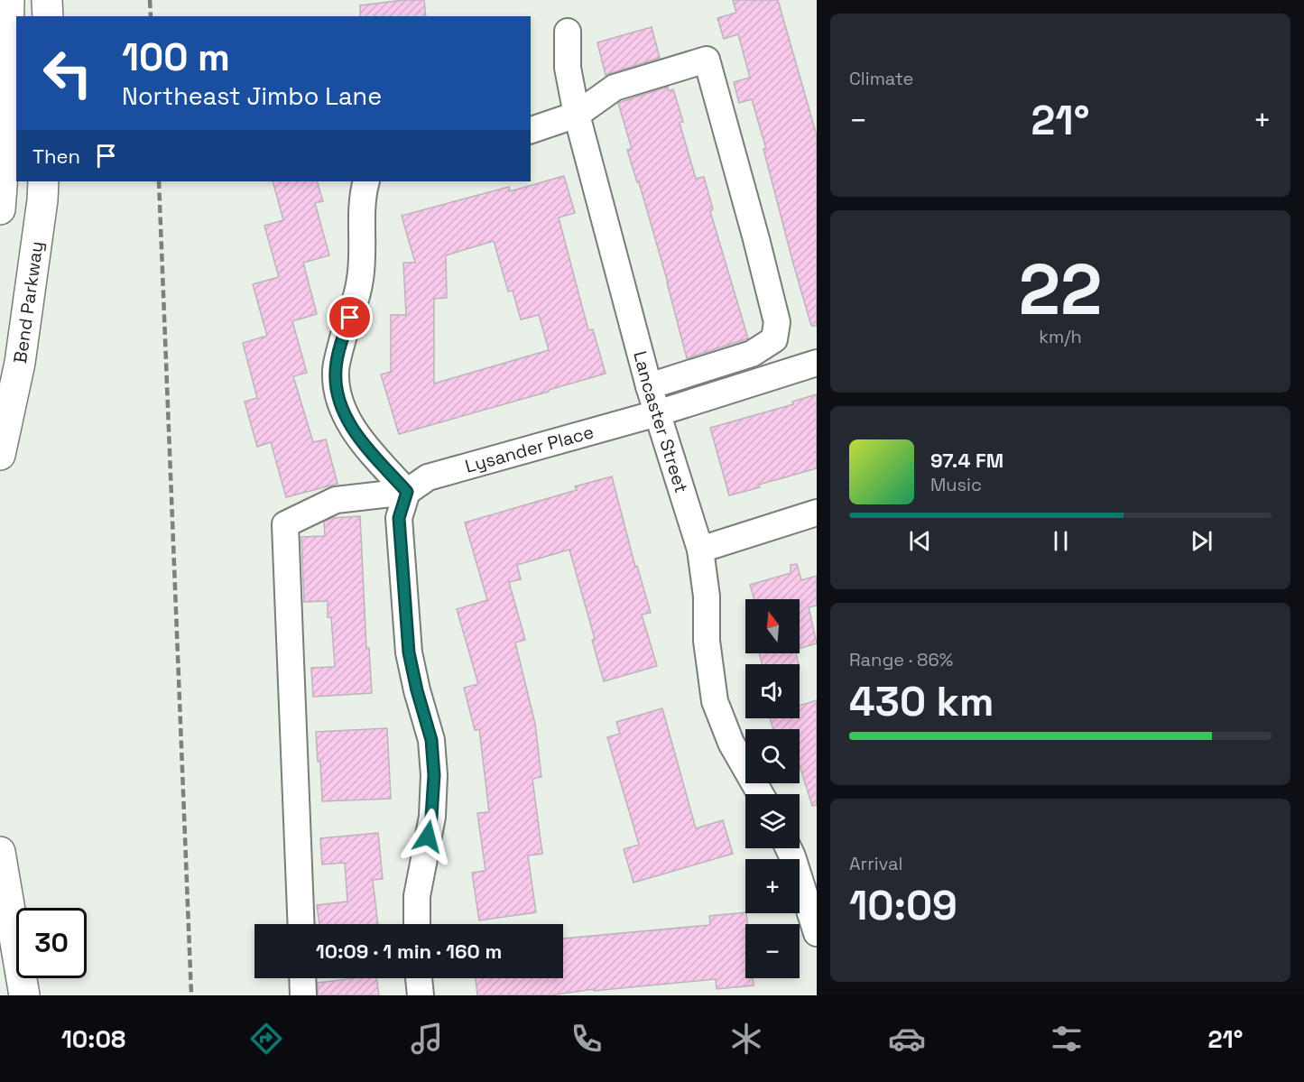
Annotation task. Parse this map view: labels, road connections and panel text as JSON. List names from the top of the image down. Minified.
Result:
{"streets":{"highway":["Bend Parkway"],"street":["Lancaster Street","Lysander Place"]},"crossings":[["Lancaster Street","Lysander Place"]],"north":"top","page":{"tile":["Climate",["22","km/h"],["Range · 86%","430 km"],["Arrival","10:09"]],"turn":["100 m","Northeast Jimbo Lane"],"heat":["−","21°","+"],"then":"Then","song":["97.4 FM","Music"],"map_buttons":["+","−"],"limit":"30","trip":"10:09 · 1 min · 160 m","tabs":["10:08","21°"]}}
